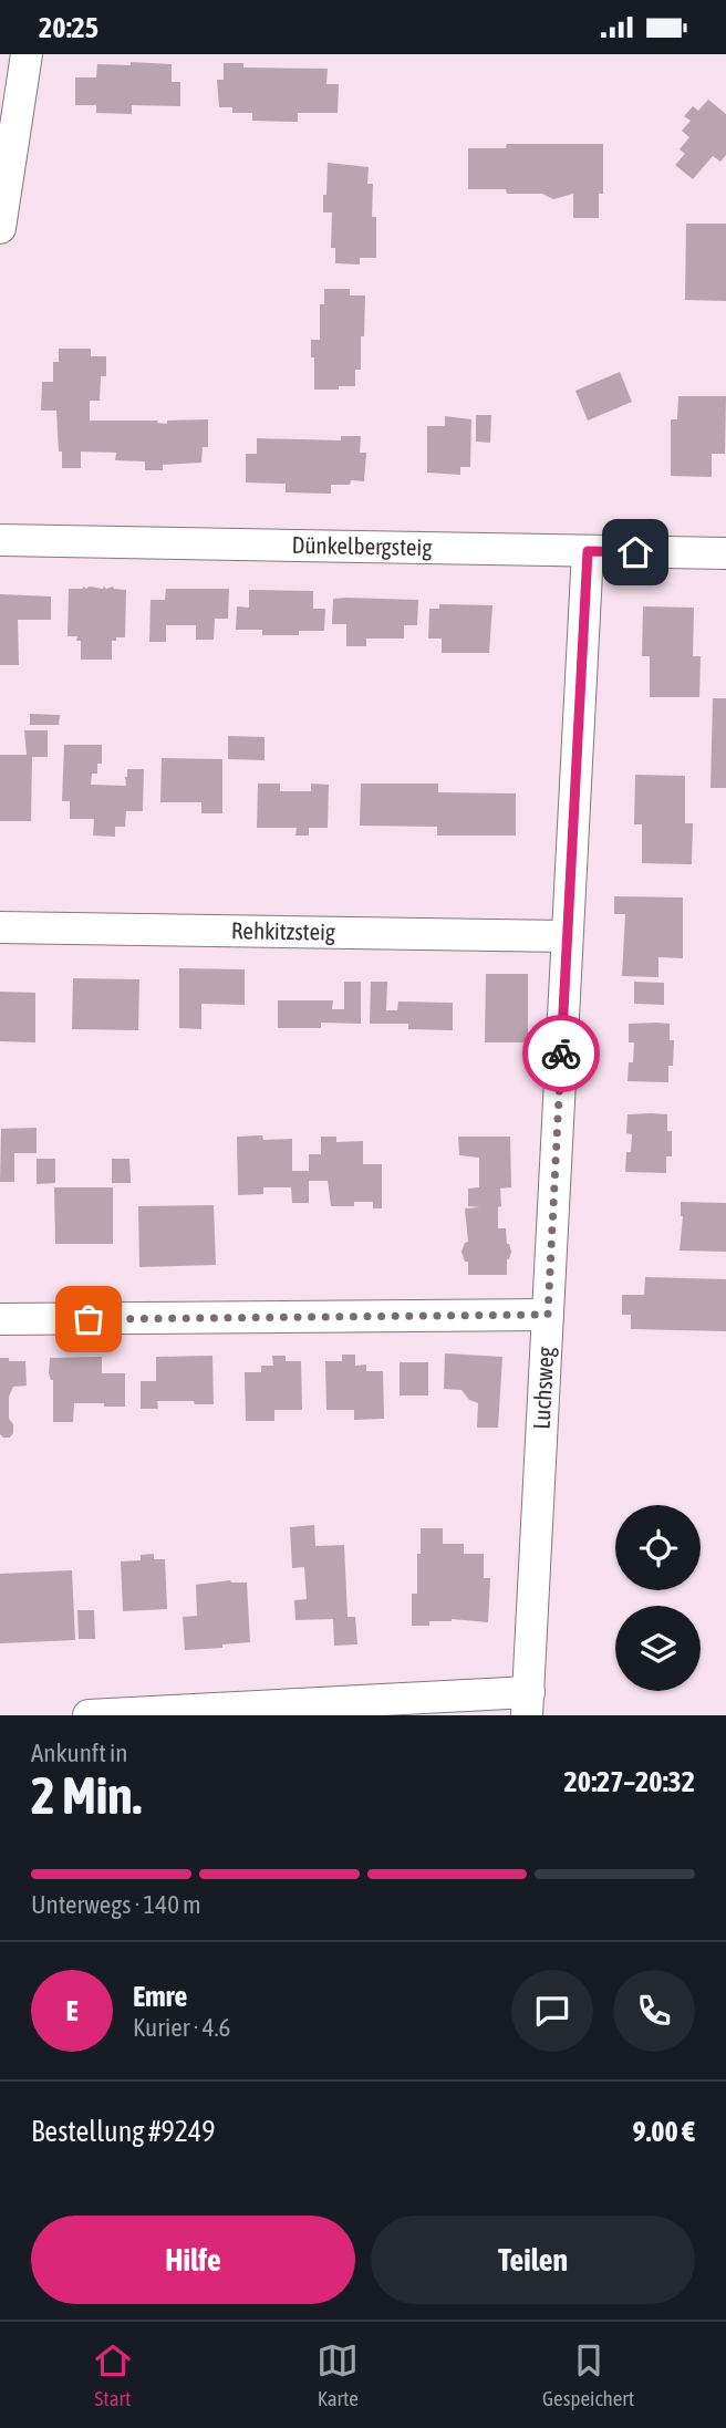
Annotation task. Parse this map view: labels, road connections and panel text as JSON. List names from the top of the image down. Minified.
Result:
{"streets":{"street":["Dünkelbergsteig","Rehkitzsteig","Luchsweg"]},"crossings":[["Dünkelbergsteig","Luchsweg"],["Rehkitzsteig","Luchsweg"]],"page":{"status":"20:25","heading":["2 Min.","Ankunft in","20:27–20:32"],"panel":["Emre","Kurier · 4.6","Bestellung #9249","9.00 €"],"bar":"Unterwegs · 140 m","round":"E","buttons":["Hilfe","Teilen"],"tabs":["Start","Karte","Gespeichert"]}}
